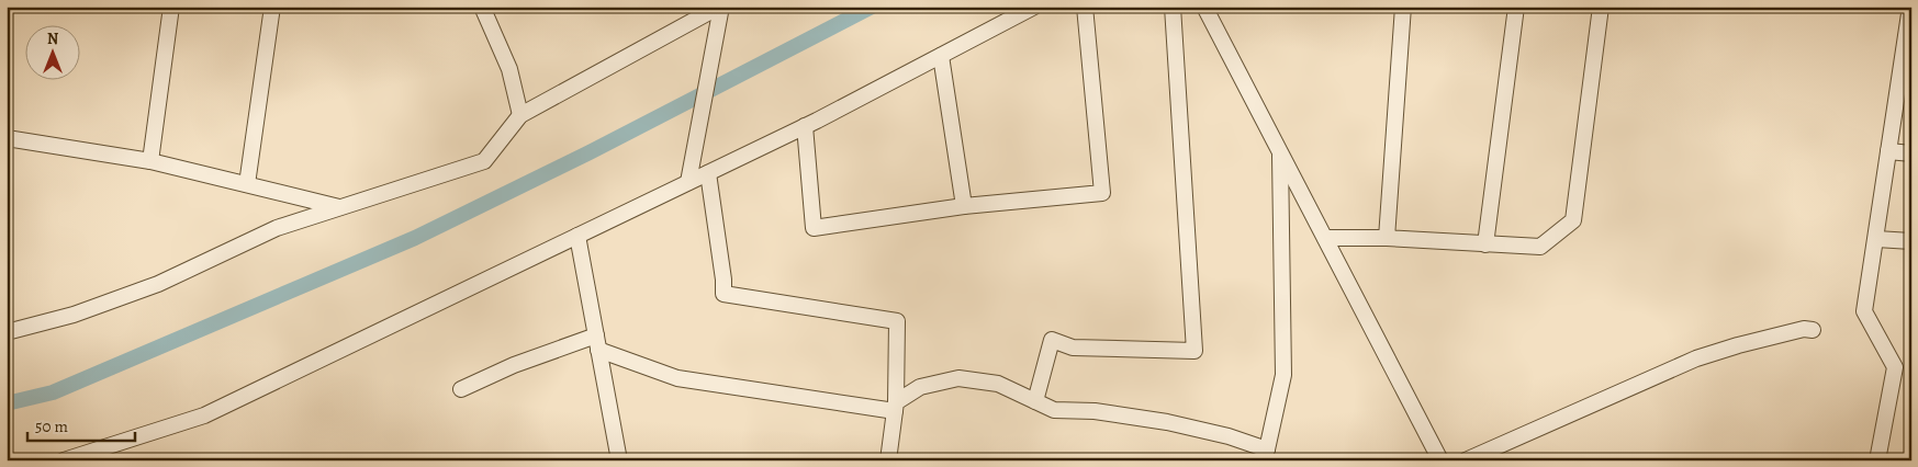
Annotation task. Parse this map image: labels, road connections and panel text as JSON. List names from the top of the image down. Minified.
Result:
{"scale_bar":"50 m","north":"top"}
